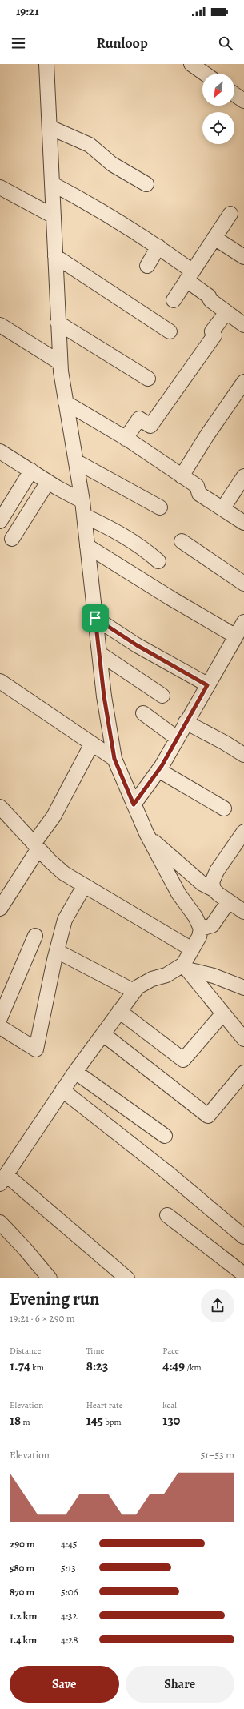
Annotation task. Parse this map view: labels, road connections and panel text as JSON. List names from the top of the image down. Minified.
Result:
{"north":"bottom left","page":{"status":"19:21","header":"Runloop","heading":["Evening run","19:21 · 6 × 290 m"],"stats":[["Distance","1.74 km"],["Time","8:23"],["Pace","4:49 /km"],["Elevation","18 m"],["Heart rate","145 bpm"],["kcal","130"]],"chart":["Elevation","51–53 m"],"list":[{"name":"290 m","note":"4:45"},{"name":"580 m","note":"5:13"},{"name":"870 m","note":"5:06"},{"name":"1.2 km","note":"4:32"},{"name":"1.4 km","note":"4:28"}],"buttons":["Save","Share"]}}
